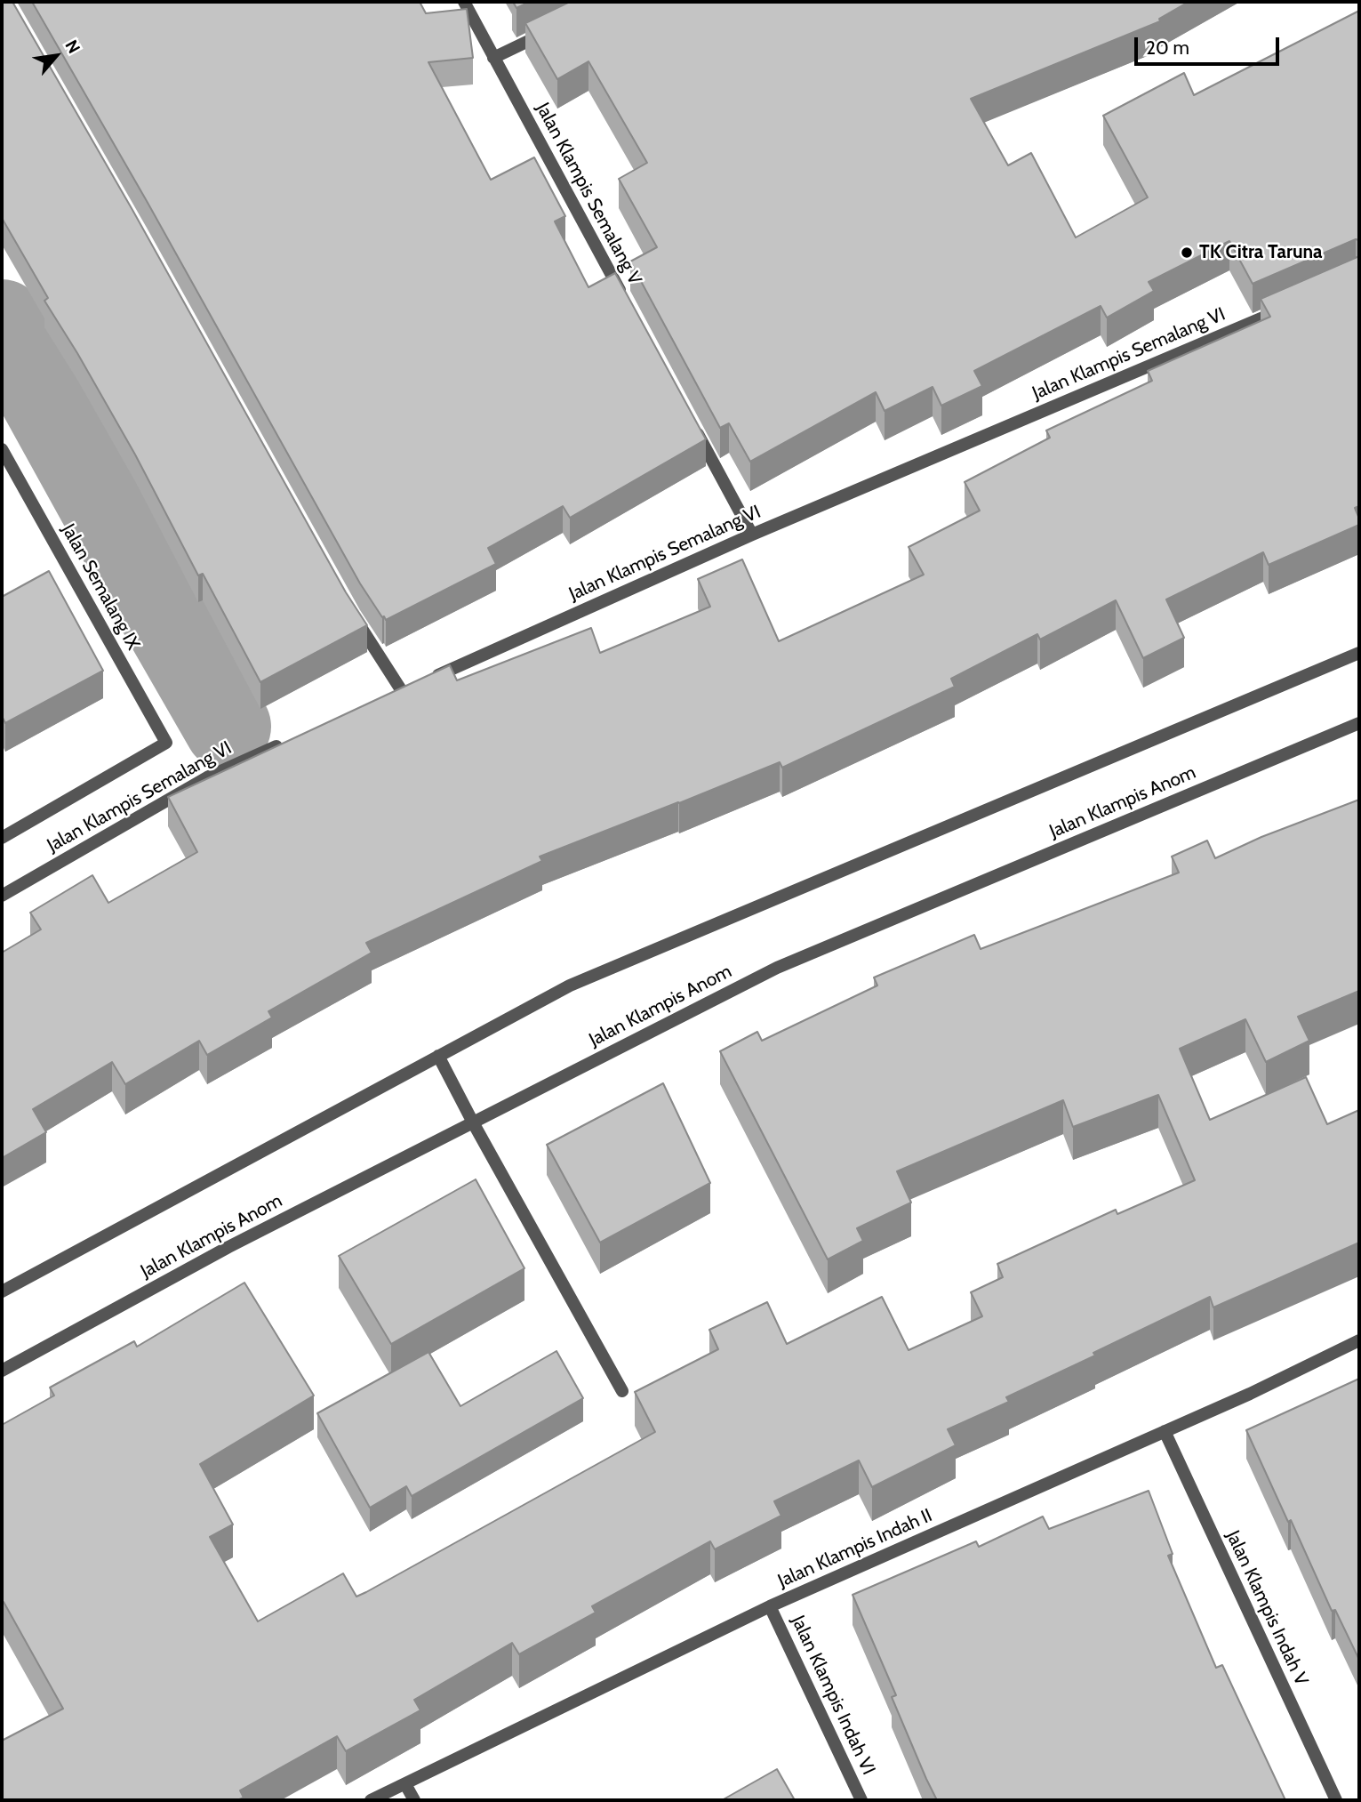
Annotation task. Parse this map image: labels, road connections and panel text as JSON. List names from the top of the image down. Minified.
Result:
{"streets":{"street":["Jalan Klampis Semalang V","Jalan Klampis Semalang VI","Jalan Semalang IX","Jalan Klampis Anom","Jalan Klampis Indah II","Jalan Klampis Indah V","Jalan Klampis Indah VI"]},"crossings":[["Jalan Klampis Indah II","Jalan Klampis Indah V"],["Jalan Klampis Indah II","Jalan Klampis Indah VI"]],"places":["TK Citra Taruna"],"scale_bar":"20 m","north":"top right"}
